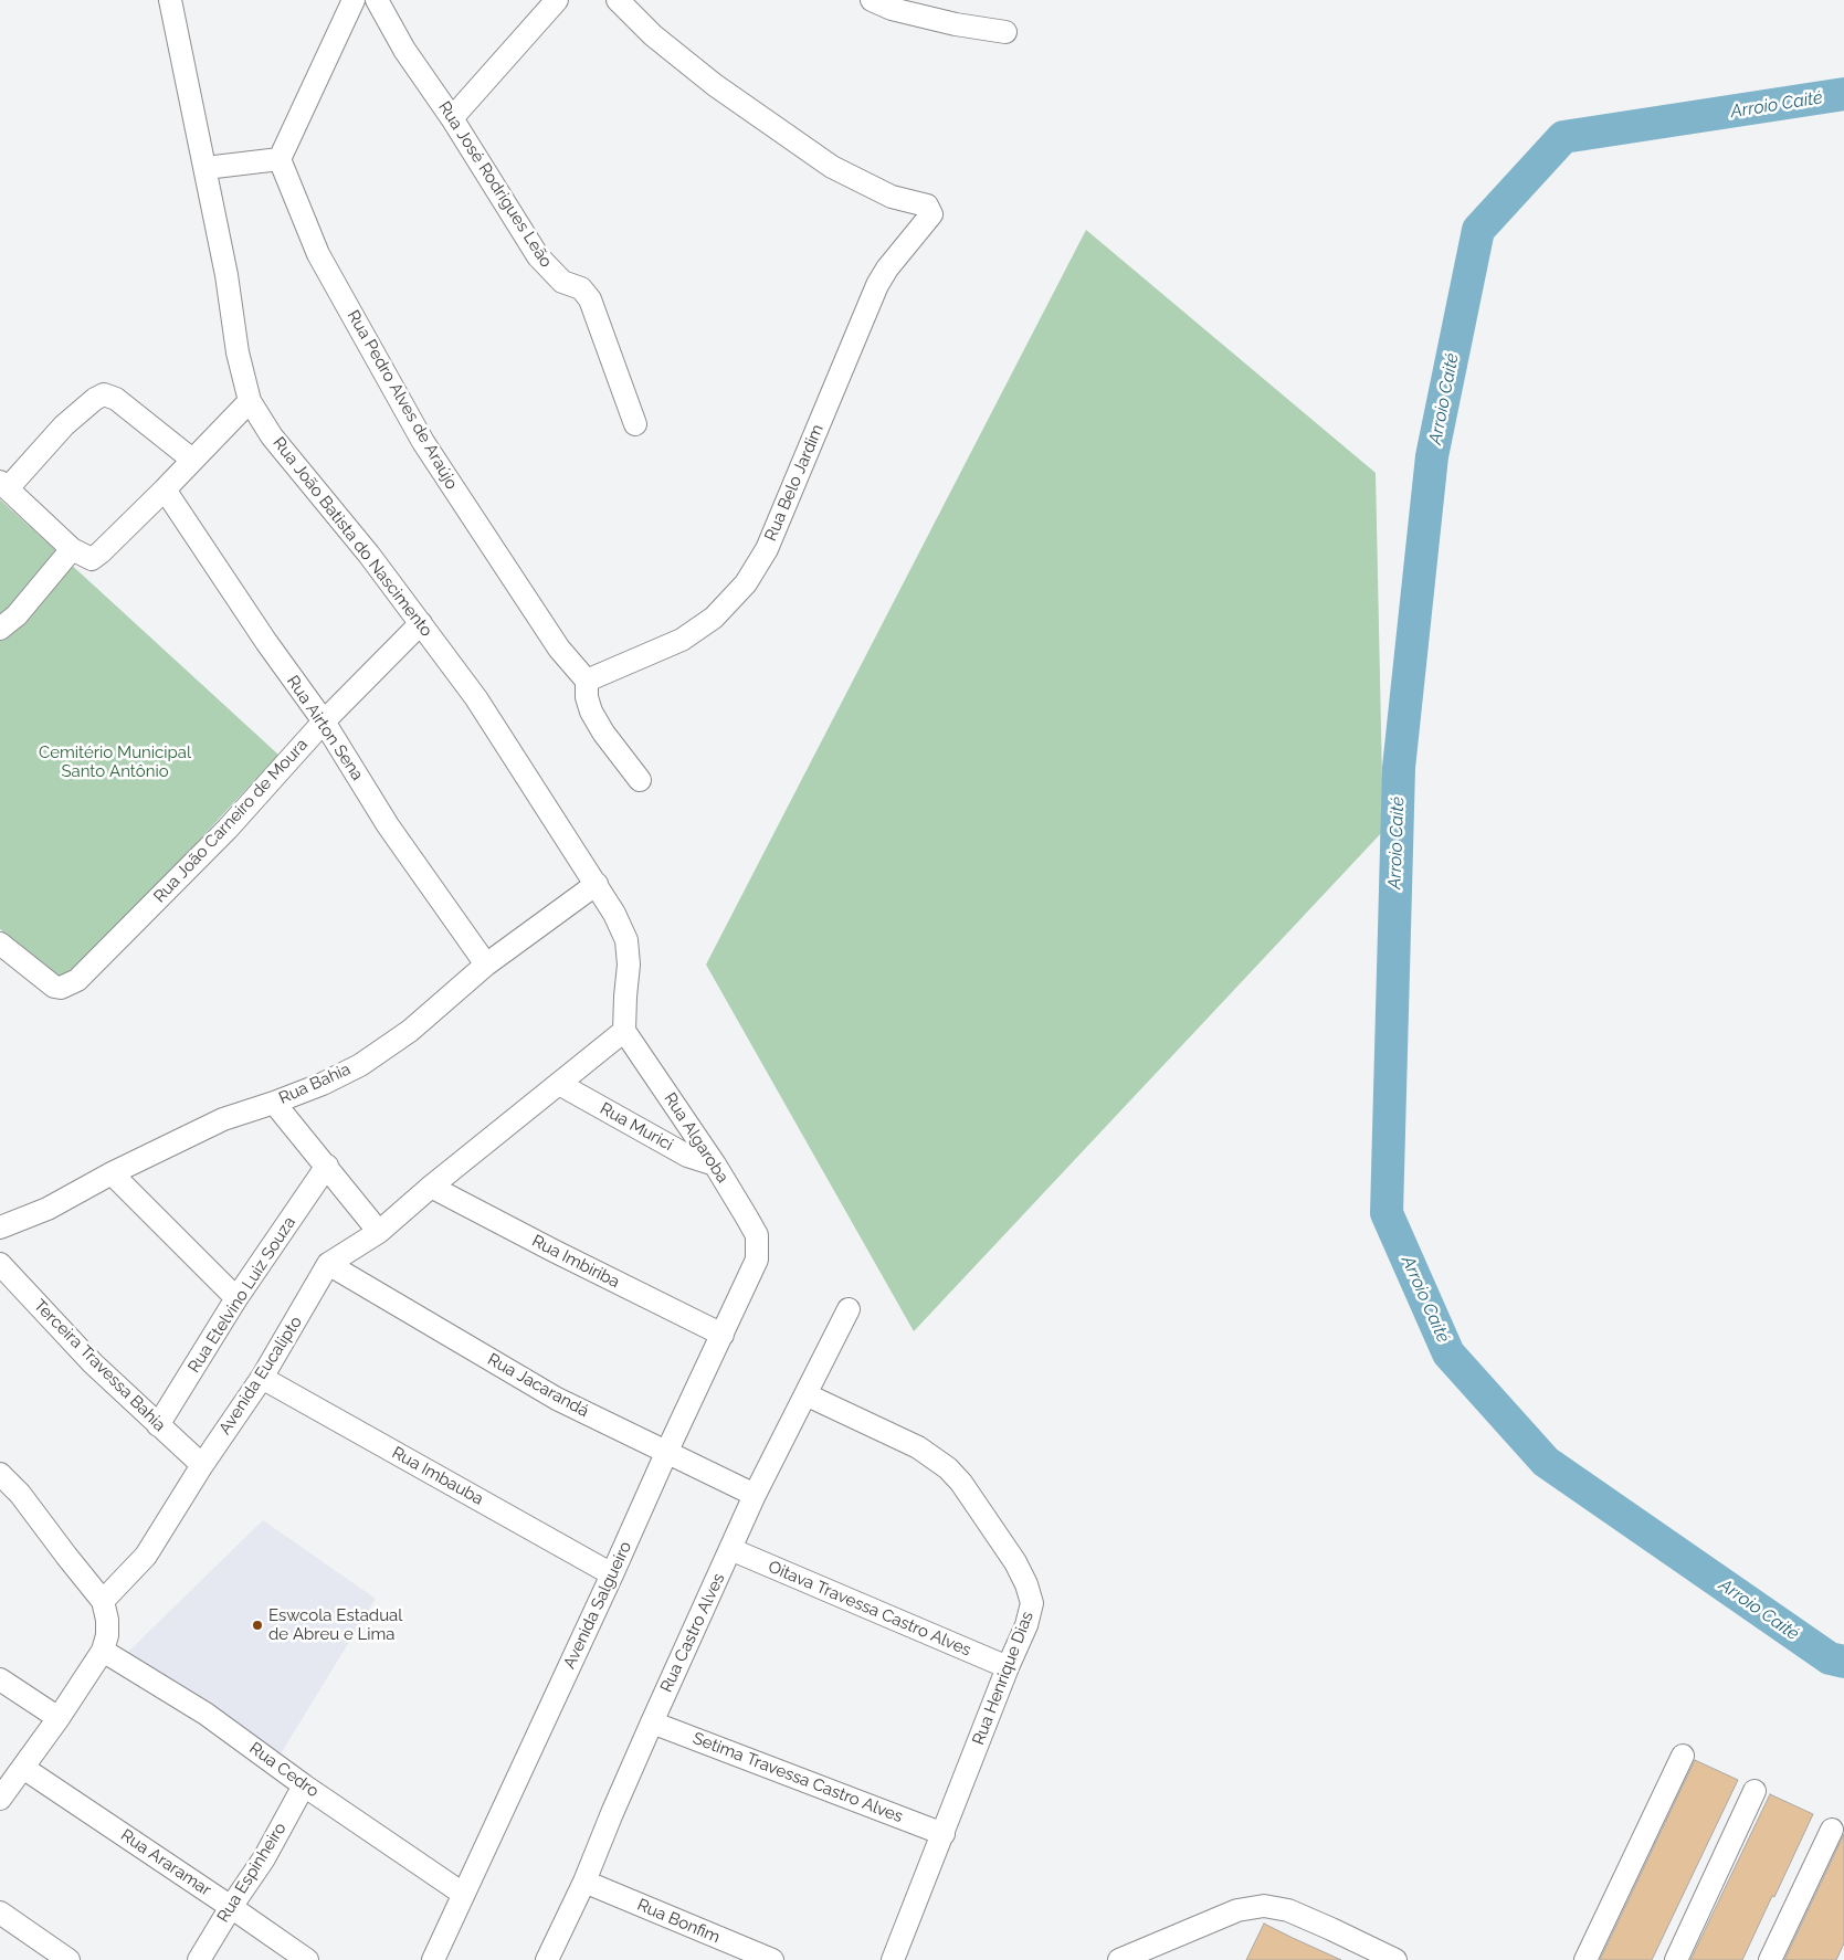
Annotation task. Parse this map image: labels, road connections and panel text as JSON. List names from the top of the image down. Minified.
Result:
{"streets":{"street":["Rua José Rodrigues Leão","Rua Pedro Alves de Araújo","Rua Belo Jardim","Rua João Batista do Nascimento","Rua Airton Sena","Rua João Carneiro de Moura","Rua Bahia","Rua Murici","Rua Algaroba","Rua Imbiriba","Rua Etelvino Luiz Souza","Terceira Travessa Bahia","Avenida Eucalipto","Rua Jacarandá","Rua Imbauba","Avenida Salgueiro","Oitava Travessa Castro Alves","Rua Castro Alves","Rua Henrique Dias","Rua Cedro","Setima Travessa Castro Alves","Rua Araramar","Rua Espinheiro","Rua Bonfim"]},"crossings":[["Rua Pedro Alves de Araújo","Rua Belo Jardim"],["Rua João Batista do Nascimento","Rua João Carneiro de Moura"],["Rua João Batista do Nascimento","Rua Bahia"],["Rua João Batista do Nascimento","Rua Algaroba"],["Rua João Batista do Nascimento","Avenida Eucalipto"],["Rua Airton Sena","Rua João Carneiro de Moura"],["Rua Airton Sena","Rua Bahia"],["Rua Murici","Rua Algaroba"],["Rua Murici","Avenida Eucalipto"],["Rua Algaroba","Avenida Eucalipto"],["Rua Algaroba","Avenida Salgueiro"],["Rua Imbiriba","Avenida Eucalipto"],["Rua Imbiriba","Avenida Salgueiro"],["Rua Etelvino Luiz Souza","Terceira Travessa Bahia"],["Terceira Travessa Bahia","Avenida Eucalipto"],["Avenida Eucalipto","Rua Jacarandá"],["Avenida Eucalipto","Rua Imbauba"],["Rua Jacarandá","Avenida Salgueiro"],["Rua Jacarandá","Rua Castro Alves"],["Rua Imbauba","Avenida Salgueiro"],["Avenida Salgueiro","Rua Cedro"],["Oitava Travessa Castro Alves","Rua Castro Alves"],["Oitava Travessa Castro Alves","Rua Henrique Dias"],["Rua Castro Alves","Rua Henrique Dias"],["Rua Castro Alves","Setima Travessa Castro Alves"],["Rua Castro Alves","Rua Bonfim"],["Rua Henrique Dias","Setima Travessa Castro Alves"],["Rua Cedro","Rua Espinheiro"],["Rua Araramar","Rua Espinheiro"]],"water":["Arroio Caité"],"parks":["Cemitério Municipal Santo Antônio"],"places":["Eswcola Estadual de Abreu e Lima"]}
